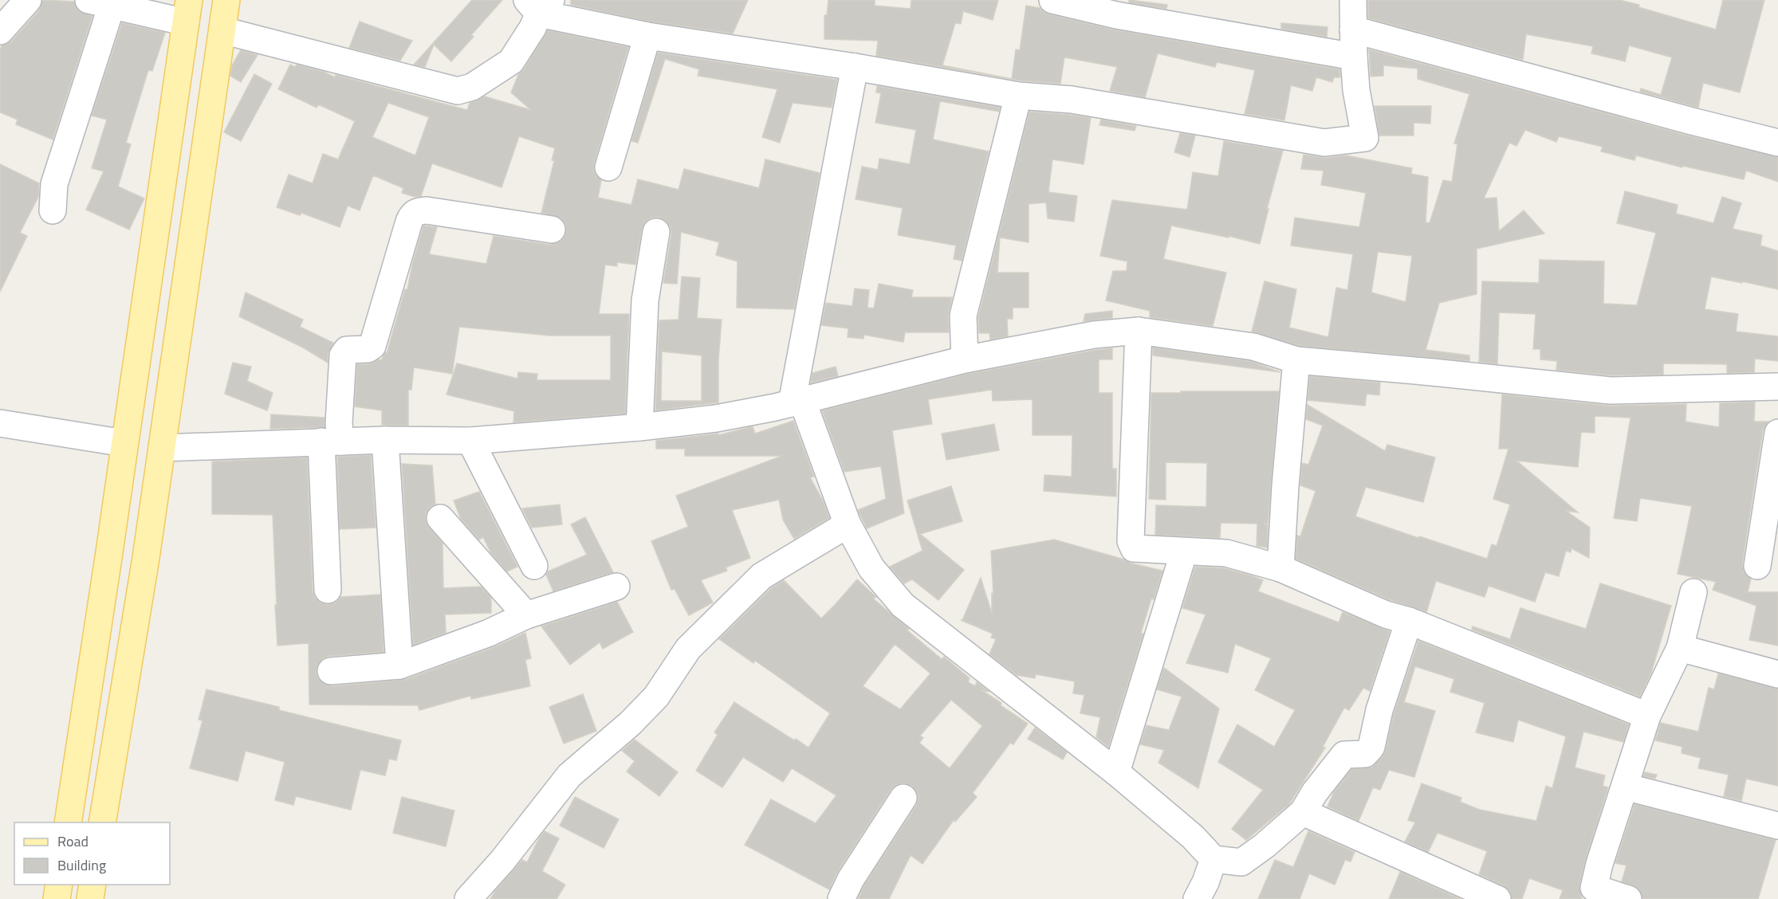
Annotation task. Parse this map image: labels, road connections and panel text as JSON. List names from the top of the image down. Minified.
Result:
{"legend":["Road","Building"]}
